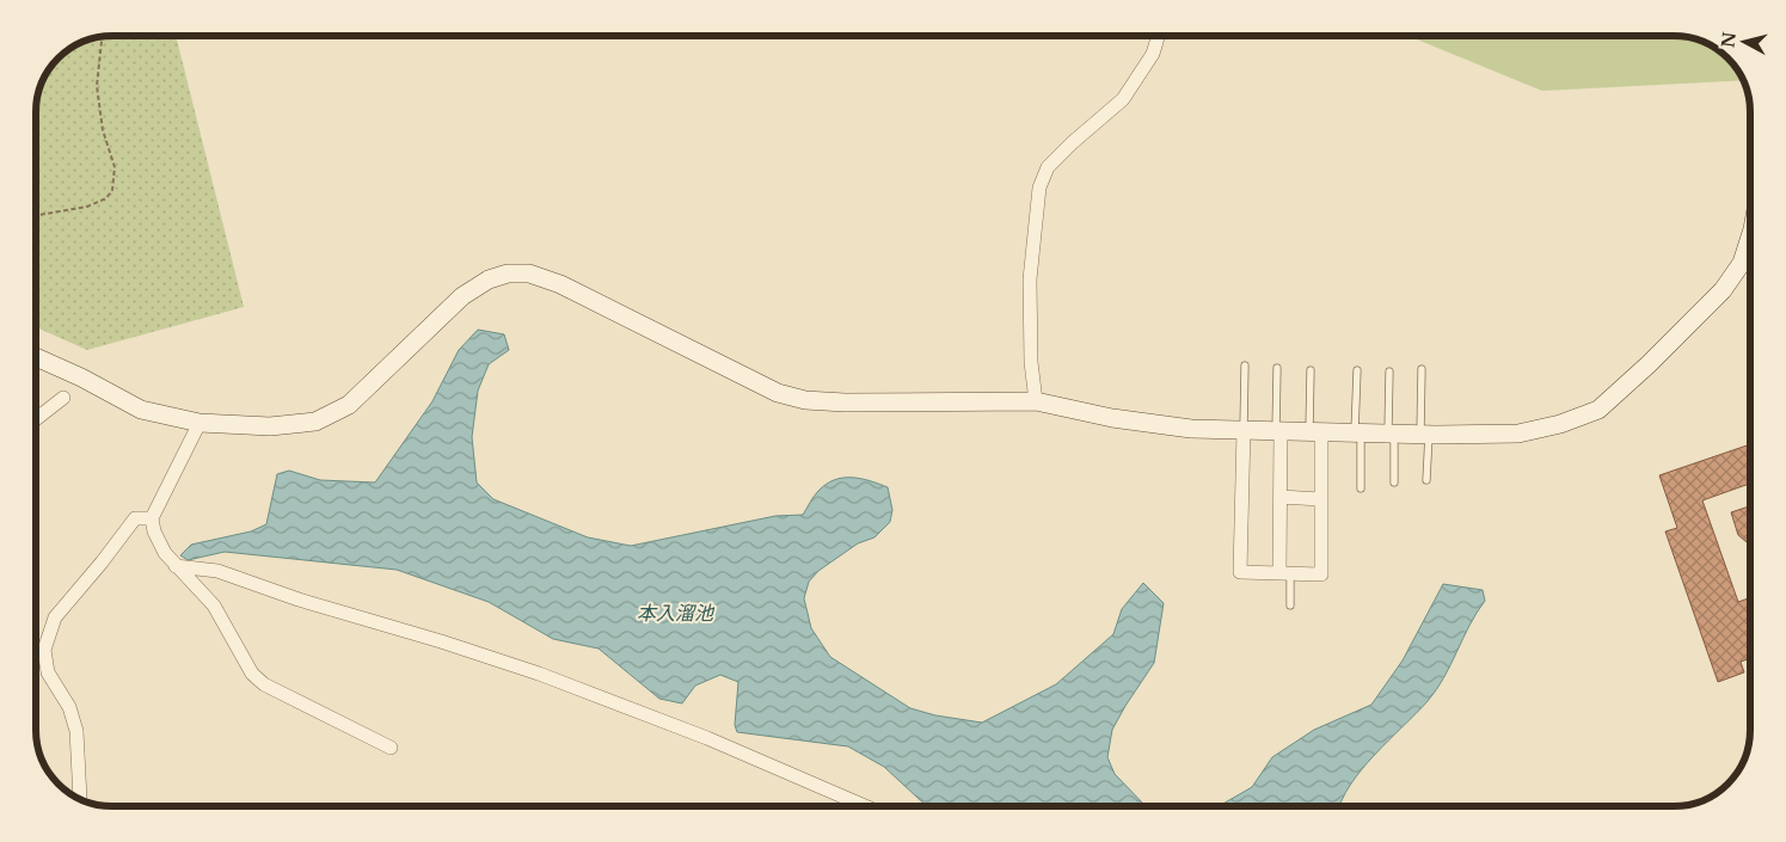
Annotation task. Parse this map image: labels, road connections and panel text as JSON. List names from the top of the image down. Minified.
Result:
{"water":["本入溜池"],"north":"left"}
